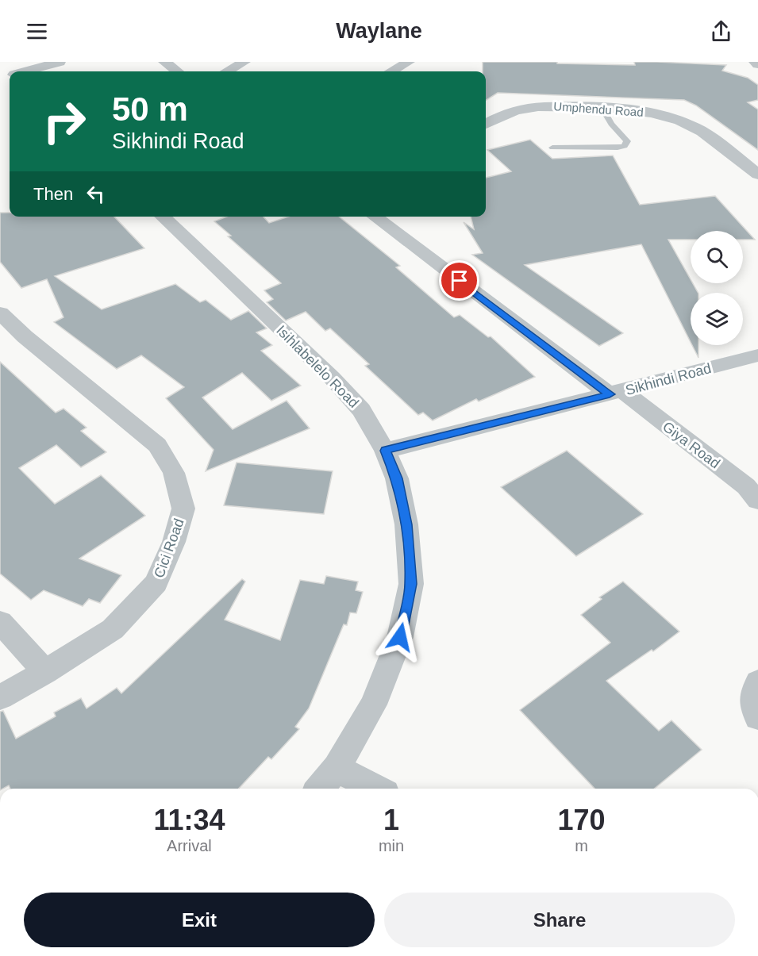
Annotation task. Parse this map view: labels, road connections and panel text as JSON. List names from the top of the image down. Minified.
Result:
{"streets":{"street":["Umphendu Road","Isihlabelelo Road","Sikhindi Road","Giya Road","Cici Road"]},"crossings":[["Isihlabelelo Road","Sikhindi Road"],["Sikhindi Road","Giya Road"]],"page":{"header":"Waylane","turn":["50 m","Sikhindi Road"],"then":"Then","eta":["11:34","Arrival","1","min","170","m"],"buttons":["Exit","Share"]}}
